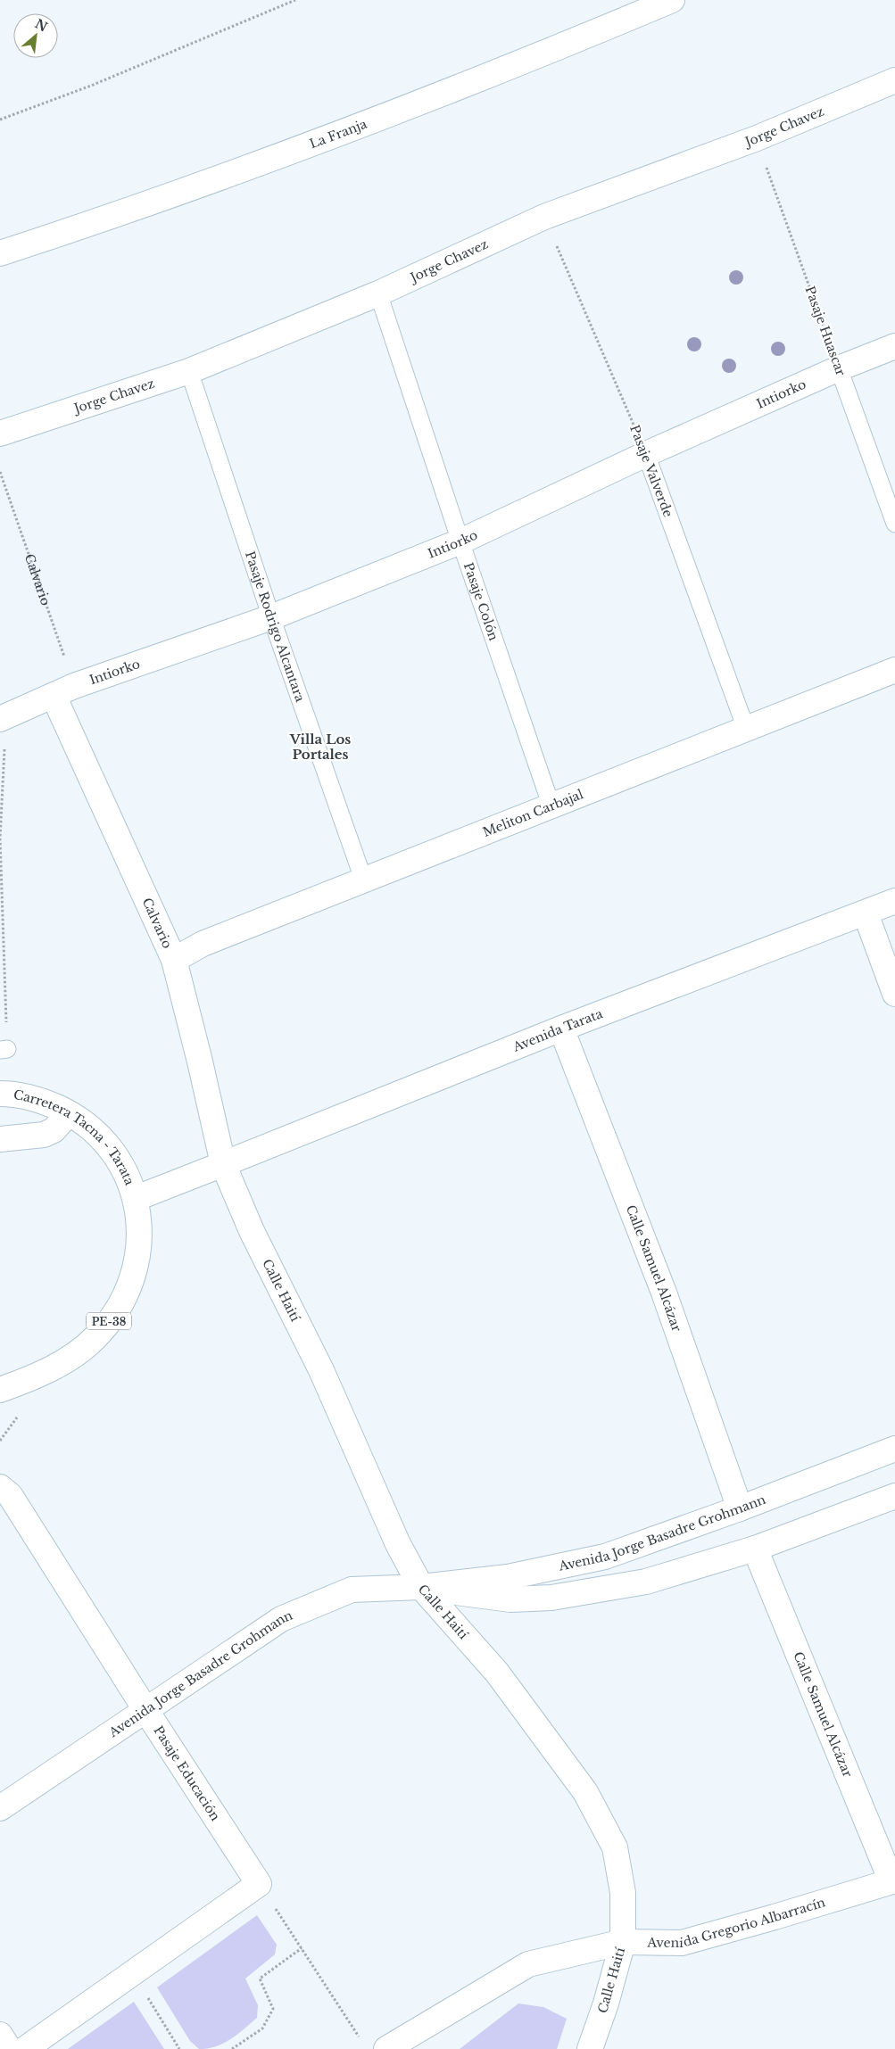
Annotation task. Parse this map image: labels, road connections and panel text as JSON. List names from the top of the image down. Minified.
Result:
{"streets":{"main road":["Jorge Chavez","La Franja","Intiorko","Calvario","Meliton Carbajal","Avenida Tarata","Carretera Tacna - Tarata","Calle Samuel Alcázar","Calle Haití","PE-38","Avenida Jorge Basadre Grohmann","Pasaje Educación","Avenida Gregorio Albarracín"],"lane":["Pasaje Huascar","Pasaje Valverde","Pasaje Colón","Pasaje Rodrigo Alcantara"]},"crossings":[["Jorge Chavez","Pasaje Huascar"],["Jorge Chavez","Pasaje Valverde"],["Jorge Chavez","Pasaje Colón"],["Jorge Chavez","Pasaje Rodrigo Alcantara"],["Pasaje Huascar","Intiorko"],["Intiorko","Pasaje Valverde"],["Intiorko","Calvario"],["Intiorko","Pasaje Colón"],["Intiorko","Pasaje Rodrigo Alcantara"],["Pasaje Valverde","Meliton Carbajal"],["Calvario","Meliton Carbajal"],["Calvario","Avenida Tarata"],["Calvario","Calle Haití"],["Pasaje Colón","Meliton Carbajal"],["Pasaje Rodrigo Alcantara","Meliton Carbajal"],["Avenida Tarata","Carretera Tacna - Tarata"],["Avenida Tarata","Calle Samuel Alcázar"],["Avenida Tarata","Calle Haití"],["Avenida Tarata","PE-38"],["Carretera Tacna - Tarata","PE-38"],["Calle Samuel Alcázar","Avenida Jorge Basadre Grohmann"],["Calle Samuel Alcázar","Avenida Gregorio Albarracín"],["Calle Haití","Avenida Jorge Basadre Grohmann"],["Calle Haití","Avenida Gregorio Albarracín"],["Avenida Jorge Basadre Grohmann","Pasaje Educación"]],"districts":["Villa Los Portales"],"north":"top right"}
